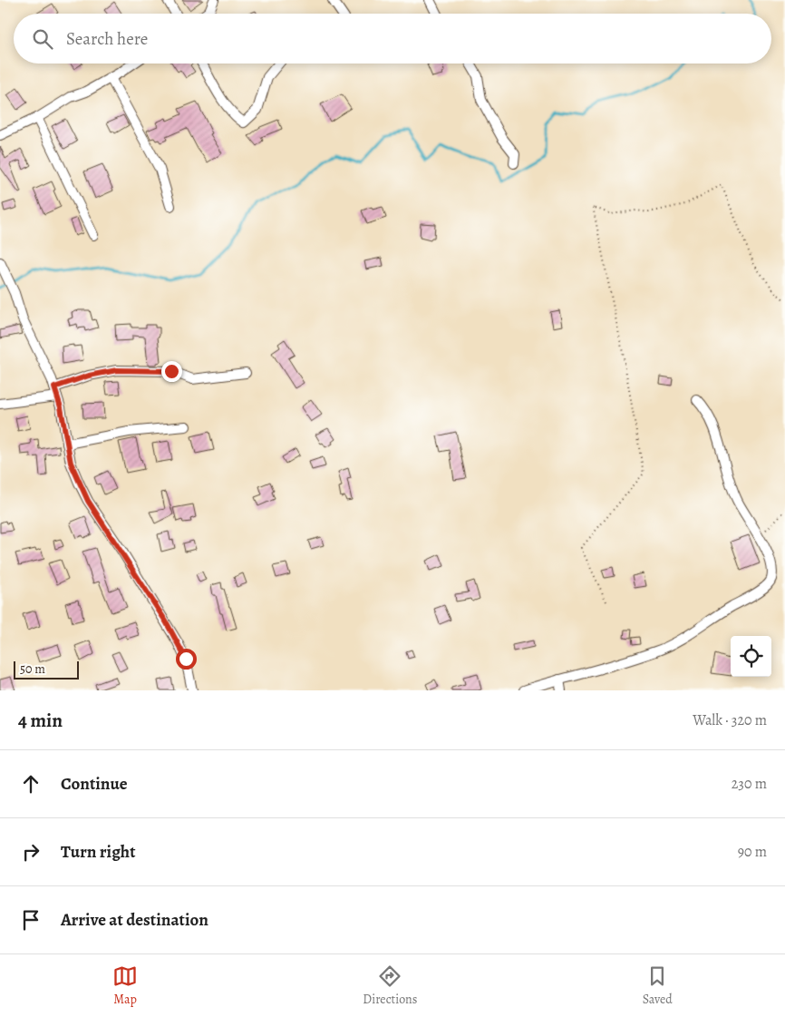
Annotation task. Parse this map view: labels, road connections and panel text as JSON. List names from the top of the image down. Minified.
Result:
{"scale_bar":"50 m","page":{"search":"Search here","scale":"50 m","heading":["4 min","Walk · 320 m"],"list":[["Continue","230 m"],["Turn right","90 m"],"Arrive at destination"],"nav":["Map","Directions","Saved"]}}
